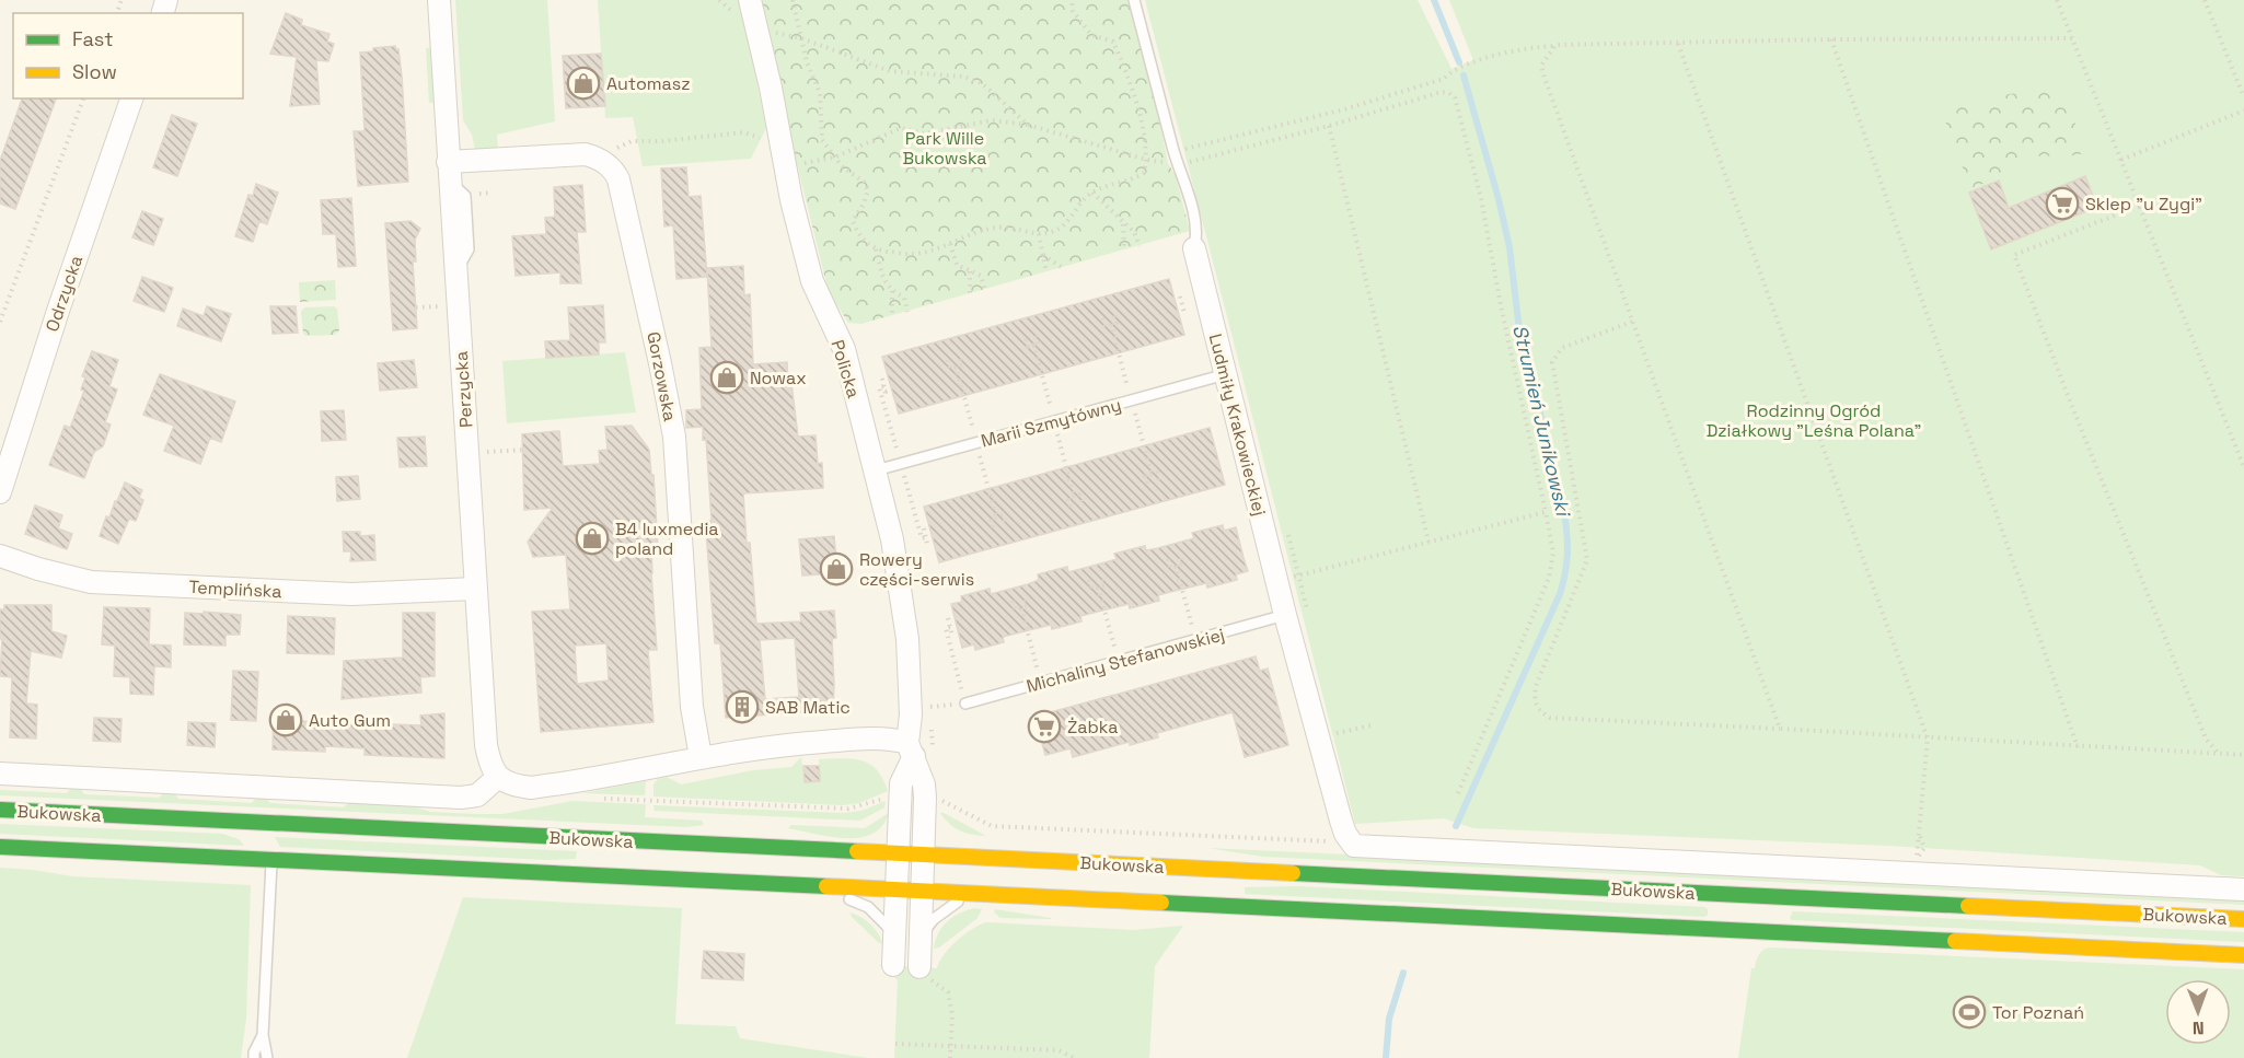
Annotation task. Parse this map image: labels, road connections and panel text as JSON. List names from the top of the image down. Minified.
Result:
{"streets":{"main road":["Bukowska"],"street":["Odrzycka","Policka","Gorzowska","Perzycka","Ludmiły Krakowieckiej","Templińska"],"lane":["Marii Szmytówny","Michaliny Stefanowskiej"]},"crossings":[["Policka","Marii Szmytówny"],["Policka","Bukowska"],["Perzycka","Templińska"],["Perzycka","Bukowska"],["Marii Szmytówny","Ludmiły Krakowieckiej"],["Ludmiły Krakowieckiej","Michaliny Stefanowskiej"]],"water":["Strumień Junikowski"],"parks":["Park Wille Bukowska","Rodzinny Ogród Działkowy \"Leśna Polana\""],"places":{"shop":["Automasz","Nowax","B4 luxmedia poland","Rowery części-serwis","Auto Gum"],"supermarket":["Sklep \"u Zygi\"","Żabka"],"building":["SAB Matic"],"sports":["Tor Poznań"]},"legend":["Fast","Slow"],"north":"bottom"}
